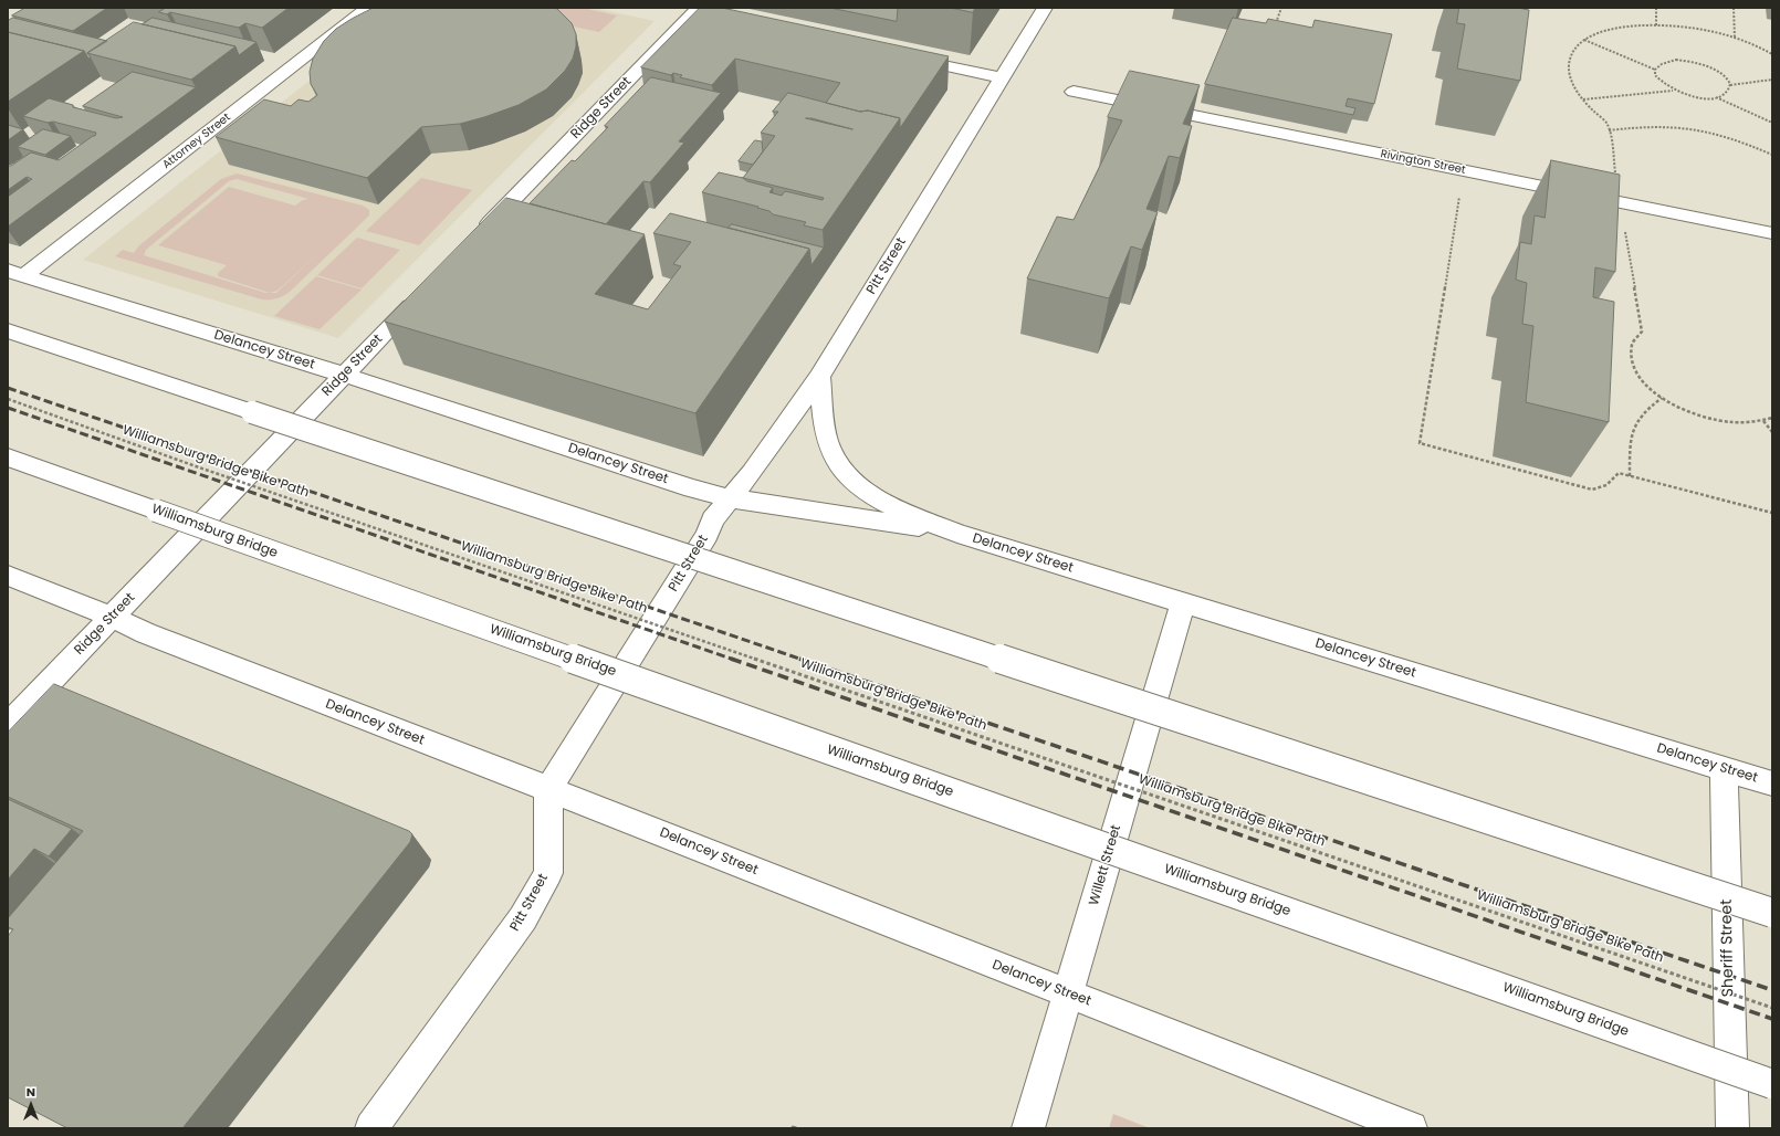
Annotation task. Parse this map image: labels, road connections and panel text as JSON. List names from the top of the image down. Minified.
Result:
{"streets":{"main road":["Ridge Street","Attorney Street","Rivington Street","Pitt Street","Delancey Street","Williamsburg Bridge","Willett Street","Sheriff Street"],"path":["Williamsburg Bridge Bike Path"]},"crossings":[["Ridge Street","Delancey Street"],["Attorney Street","Delancey Street"],["Pitt Street","Delancey Street"],["Delancey Street","Willett Street"],["Delancey Street","Sheriff Street"]],"north":"top"}
